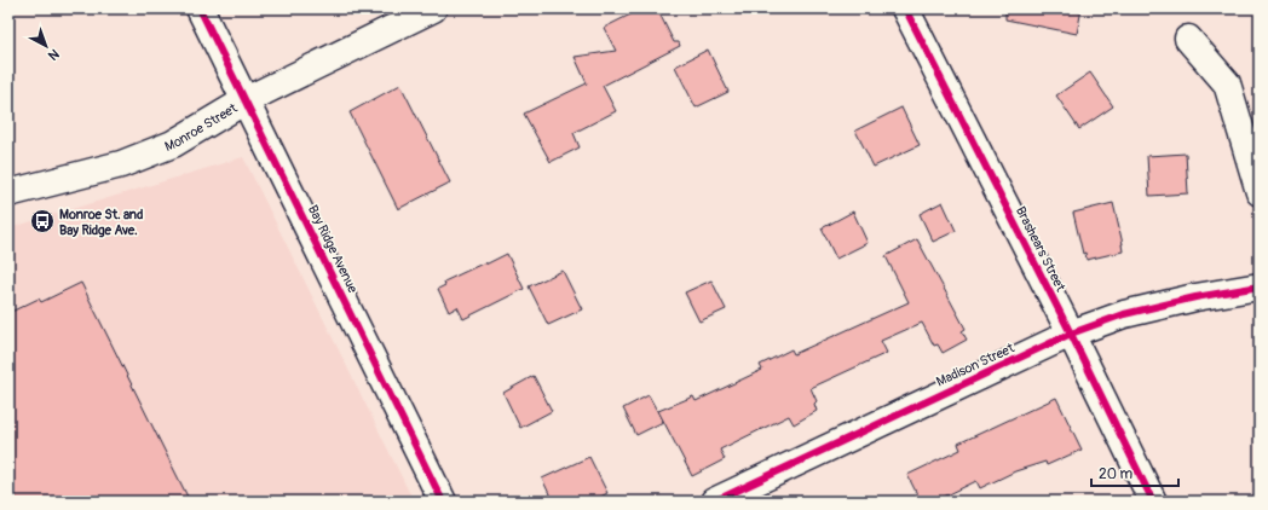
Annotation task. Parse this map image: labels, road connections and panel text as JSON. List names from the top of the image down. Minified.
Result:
{"streets":{"street":["Monroe Street","Bay Ridge Avenue","Brashears Street","Madison Street"]},"crossings":[["Monroe Street","Bay Ridge Avenue"],["Brashears Street","Madison Street"]],"places":{"bus stop":["Monroe St. and Bay Ridge Ave."]},"scale_bar":"20 m","north":"bottom right"}
